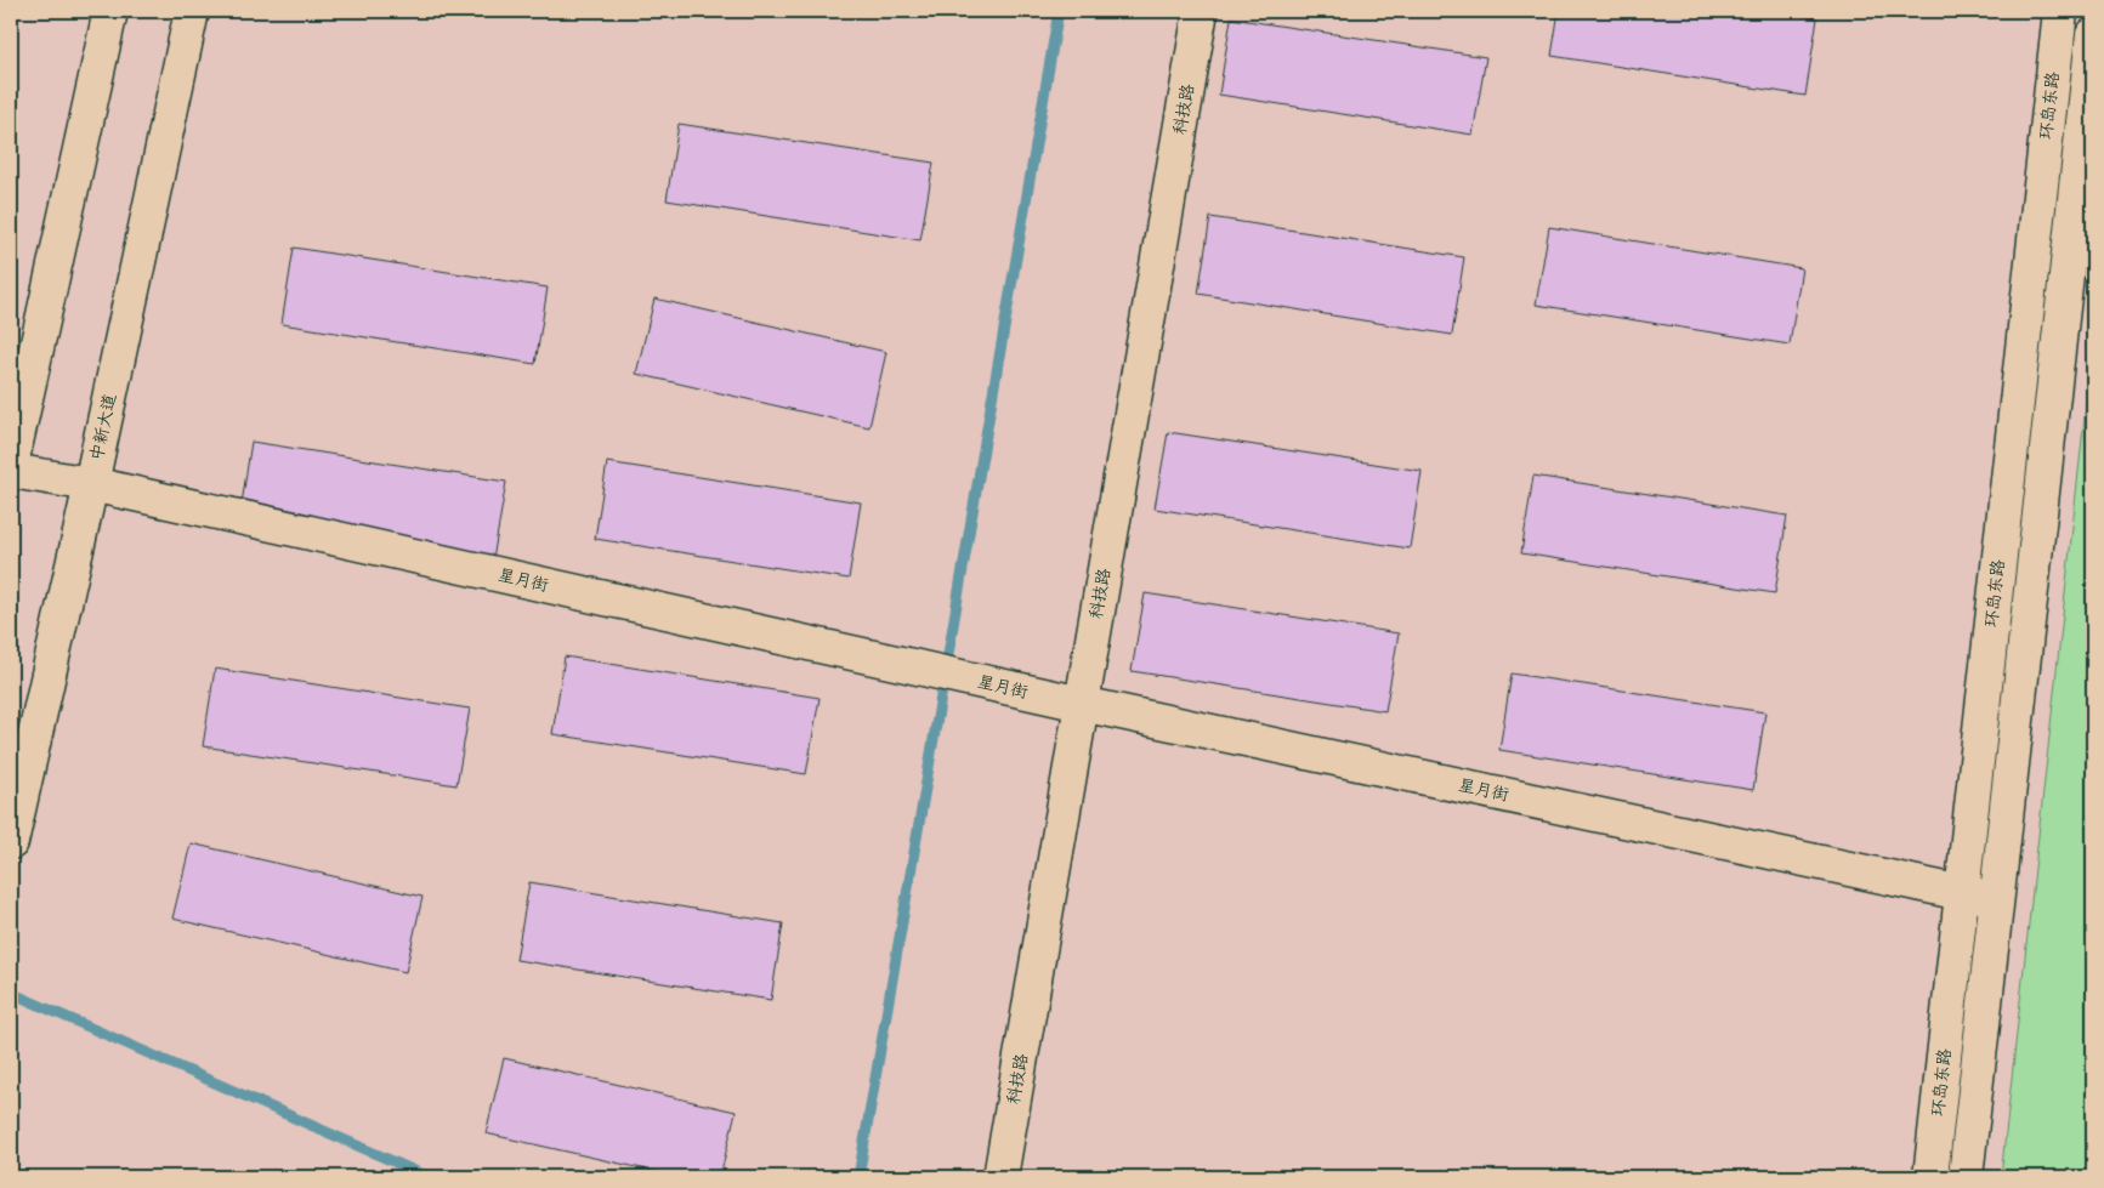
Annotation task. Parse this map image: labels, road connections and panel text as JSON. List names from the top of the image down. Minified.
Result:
{"streets":{"street":["环岛东路","科技路","中新大道","星月街"]},"crossings":[["环岛东路","星月街"],["科技路","星月街"],["中新大道","星月街"]]}
